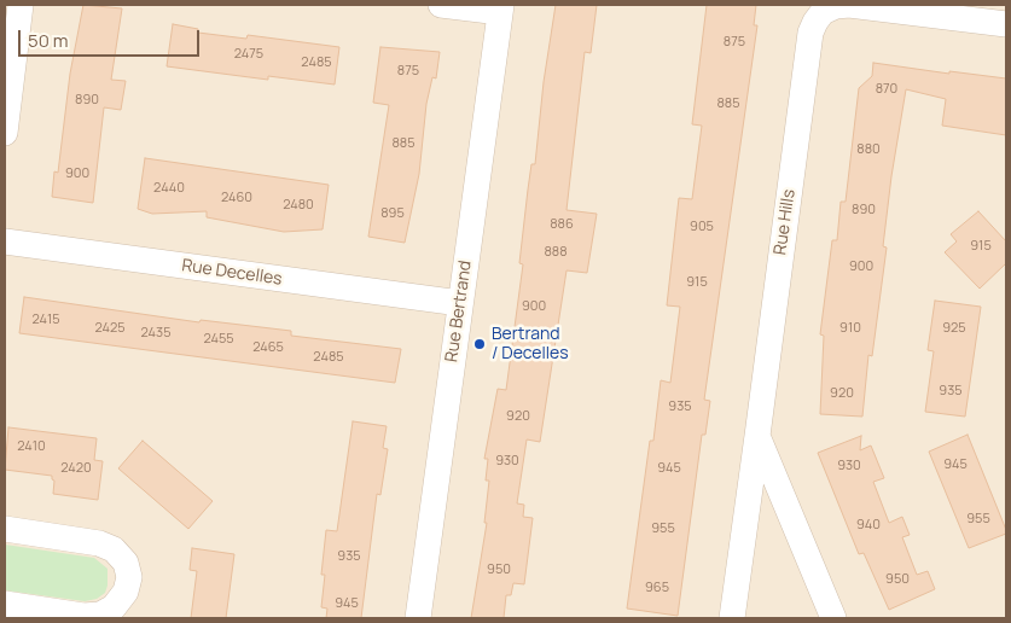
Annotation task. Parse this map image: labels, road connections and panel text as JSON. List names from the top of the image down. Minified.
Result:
{"streets":{"street":["Rue Hills","Rue Decelles","Rue Bertrand"]},"crossings":[["Rue Decelles","Rue Bertrand"]],"places":["Bertrand / Decelles"],"house_numbers":["875","2475","2485","875","870","890","885","885","880","900","2440","2460","2480","890","895","886","905","915","888","900","915","900","2415","2425","910","925","2435","2455","2465","2485","935","920","935","920","2410","930","945","930","2420","945","955","940","955","935","950","950","965","945"],"scale_bar":"50 m"}
